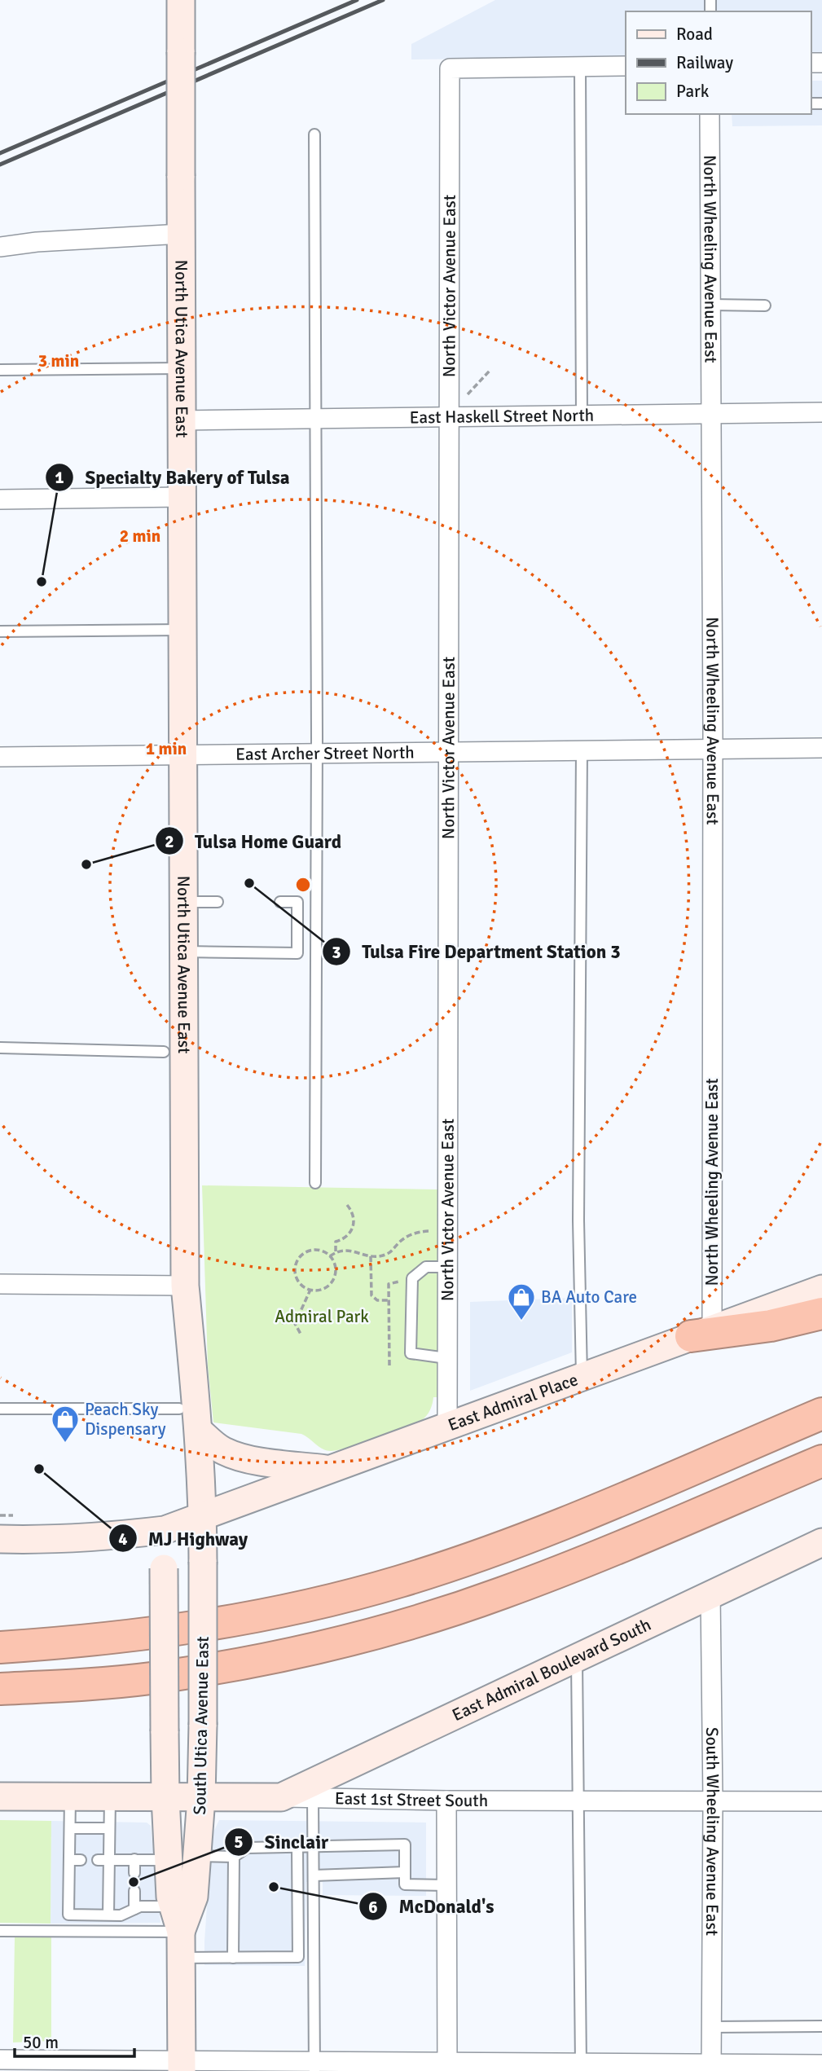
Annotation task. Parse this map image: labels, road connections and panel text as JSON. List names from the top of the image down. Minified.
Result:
{"streets":{"main road":["North Utica Avenue East","East Admiral Place","East Admiral Boulevard South","South Utica Avenue East"],"street":["North Wheeling Avenue East","North Victor Avenue East","East Haskell Street North","East Archer Street North","East 1st Street South","South Wheeling Avenue East"]},"crossings":[["North Wheeling Avenue East","East Haskell Street North"],["North Wheeling Avenue East","East Archer Street North"],["North Wheeling Avenue East","East Admiral Place"],["North Victor Avenue East","East Haskell Street North"],["North Victor Avenue East","East Archer Street North"],["North Victor Avenue East","East Admiral Place"],["North Utica Avenue East","East Haskell Street North"],["North Utica Avenue East","East Archer Street North"],["North Utica Avenue East","East Admiral Place"],["North Utica Avenue East","South Utica Avenue East"],["East Admiral Place","South Utica Avenue East"],["East Admiral Boulevard South","South Utica Avenue East"],["East Admiral Boulevard South","East 1st Street South"],["East Admiral Boulevard South","South Wheeling Avenue East"],["East 1st Street South","South Wheeling Avenue East"]],"parks":["Admiral Park"],"places":{"other":["Specialty Bakery of Tulsa","Tulsa Home Guard","Tulsa Fire Department Station 3","MJ Highway","Sinclair","McDonald's"],"shop":["BA Auto Care","Peach Sky Dispensary"]},"legend":["Road","Railway","Park"],"scale_bar":"50 m","rings":["3 min","2 min","1 min"]}
